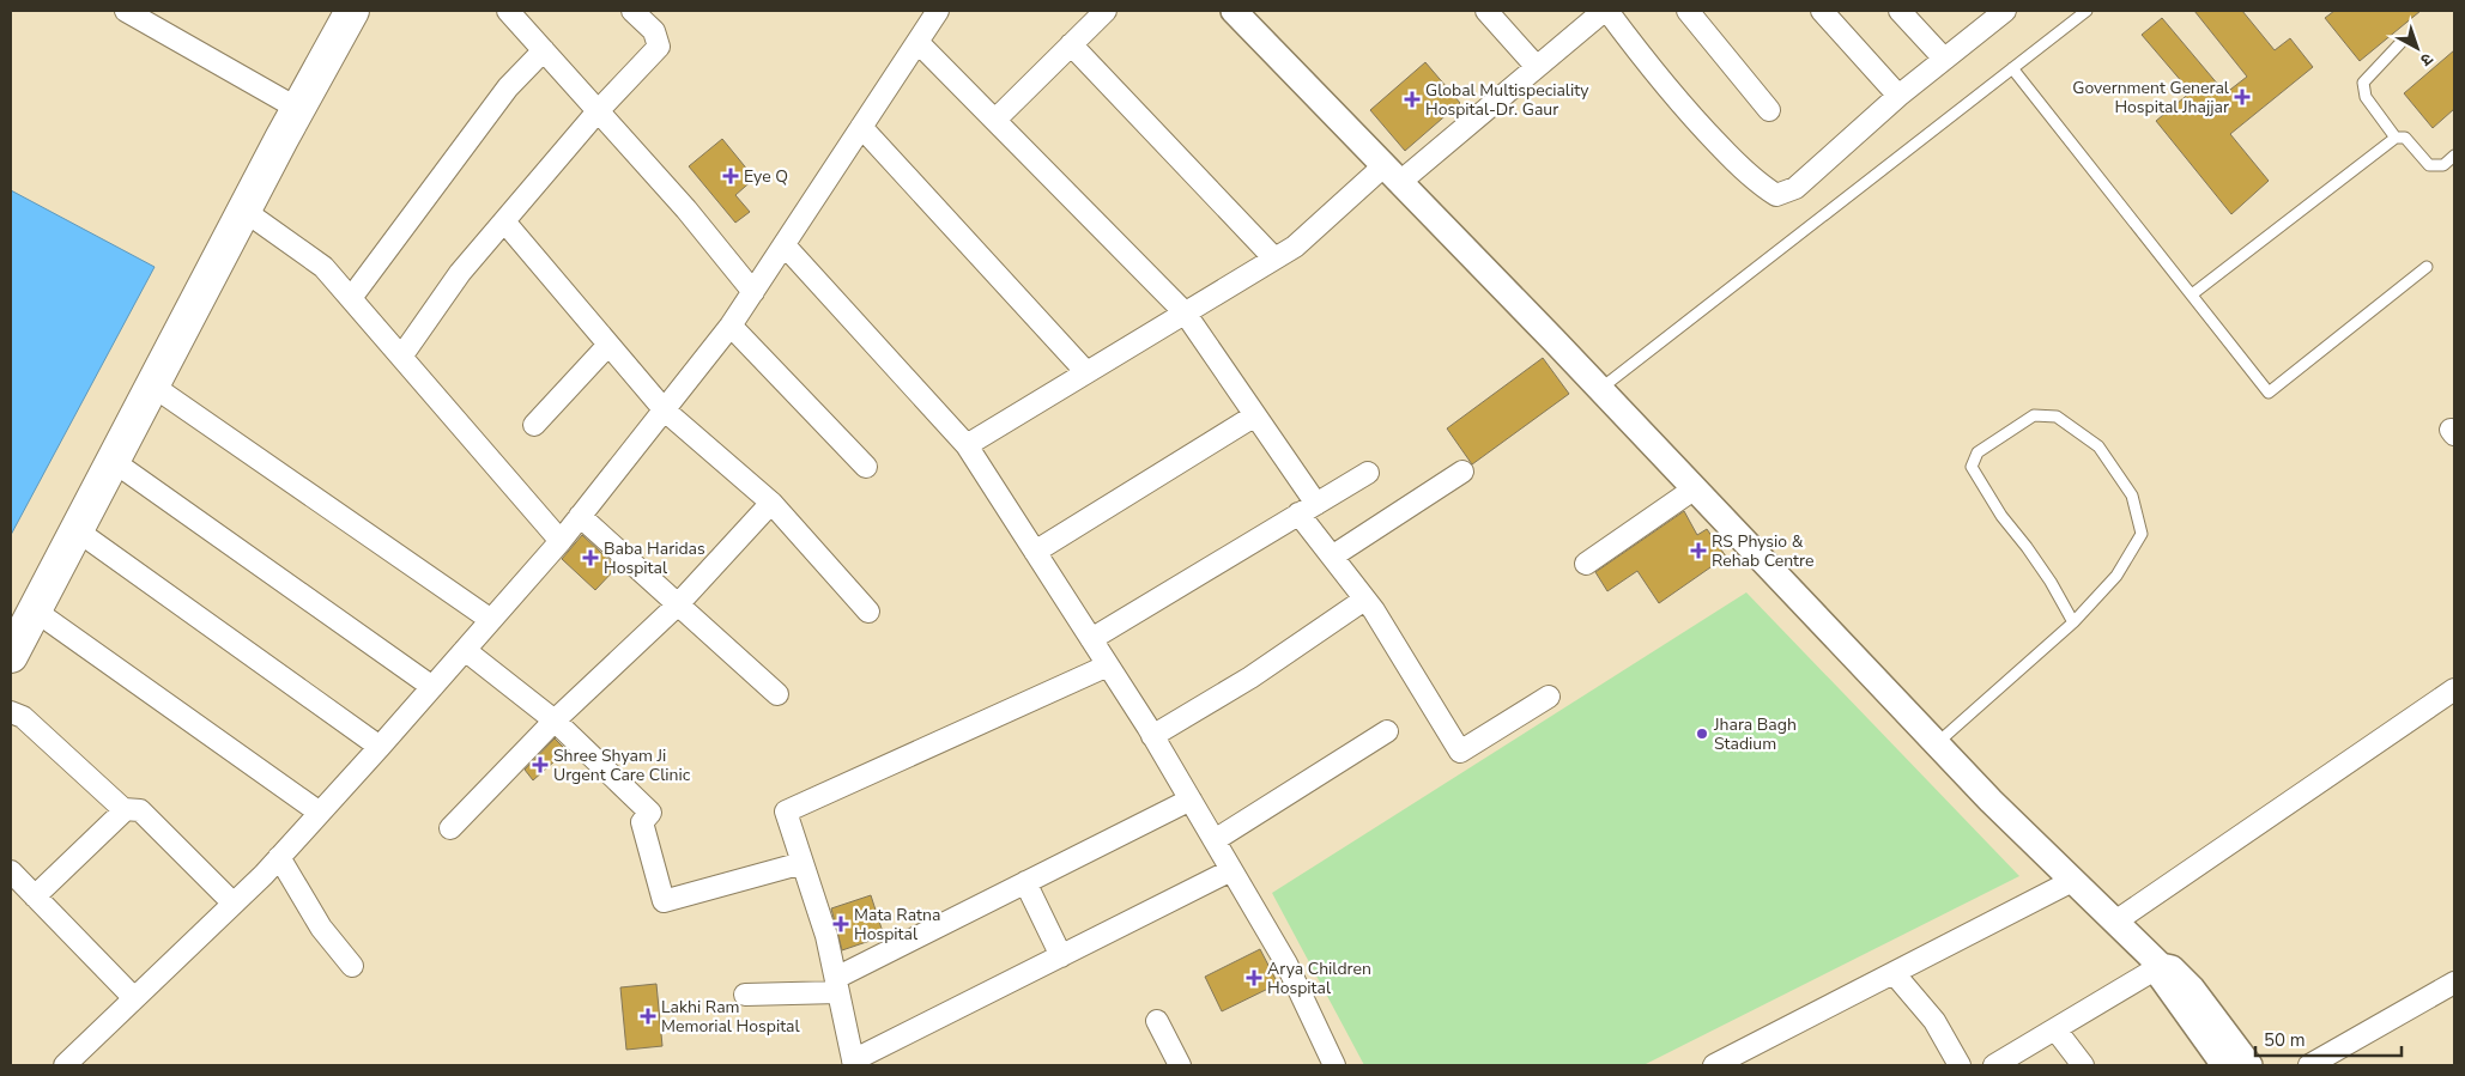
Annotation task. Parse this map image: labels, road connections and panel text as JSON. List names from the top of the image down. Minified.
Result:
{"places":{"health":["Government General Hospital Jhajjar","Global Multispeciality Hospital-Dr. Gaur","Eye Q","RS Physio & Rehab Centre","Baba Haridas Hospital","Shree Shyam Ji Urgent Care Clinic","Mata Ratna Hospital","Arya Children Hospital","Lakhi Ram Memorial Hospital"],"other":["Jhara Bagh Stadium"]},"scale_bar":"50 m","north":"bottom right"}
